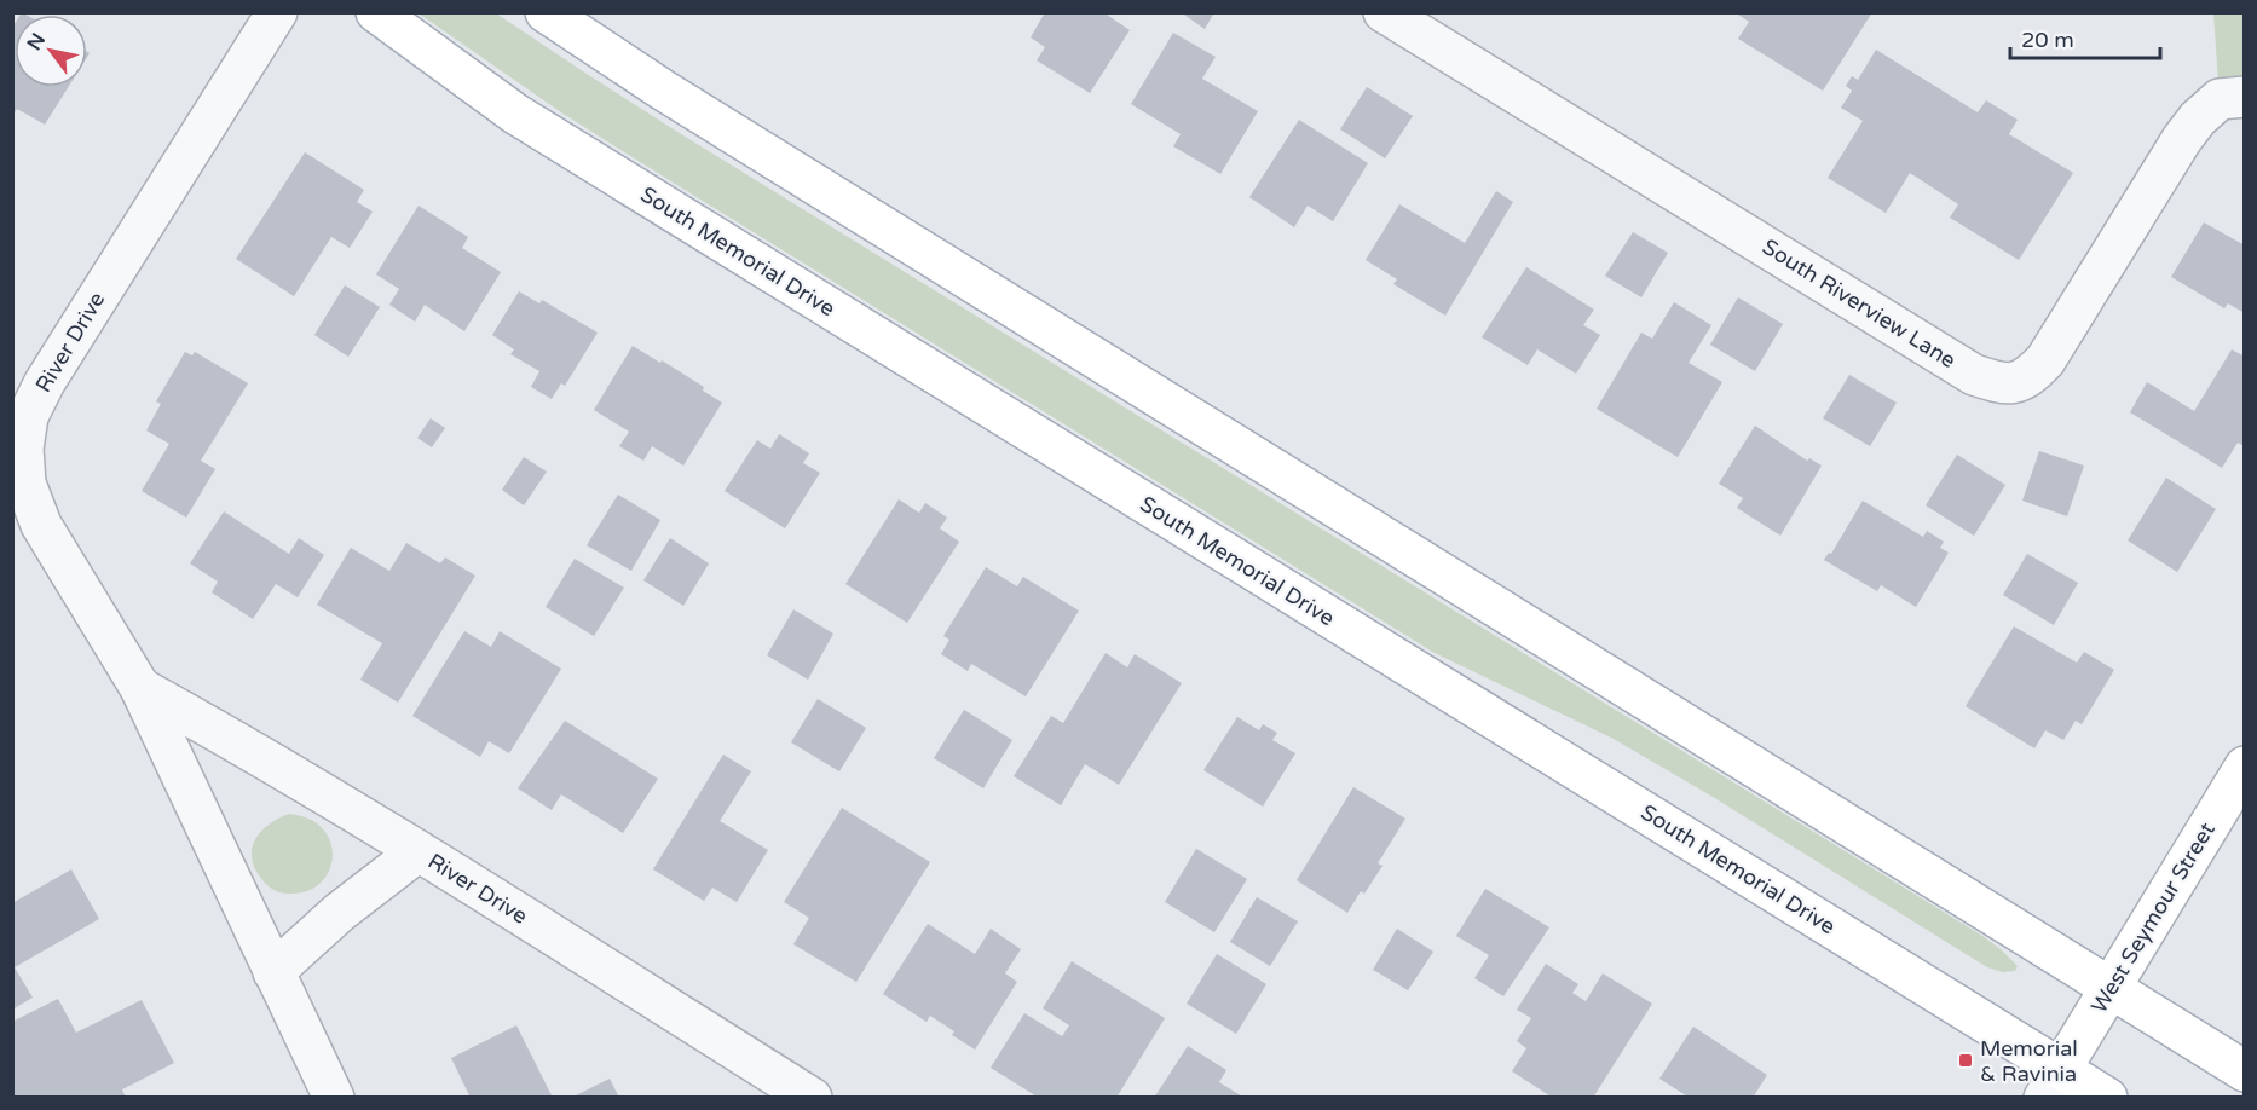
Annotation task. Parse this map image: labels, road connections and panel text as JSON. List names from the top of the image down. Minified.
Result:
{"streets":{"main road":["South Memorial Drive","West Seymour Street"],"street":["South Riverview Lane","River Drive"]},"crossings":[["South Memorial Drive","West Seymour Street"]],"places":{"transit":["Memorial & Ravinia"]},"scale_bar":"20 m","north":"top left"}
